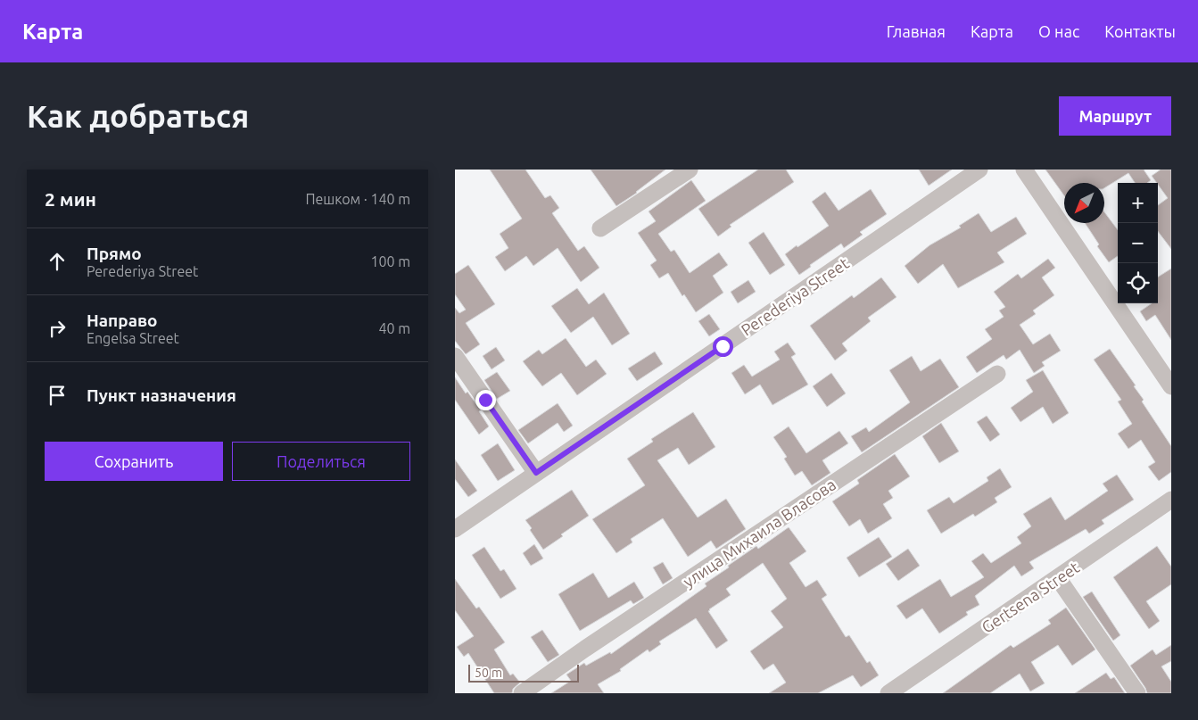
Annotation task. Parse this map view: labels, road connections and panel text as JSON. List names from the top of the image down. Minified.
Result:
{"streets":{"street":["Perederiya Street","улица Михаила Власова","Gertsena Street"]},"scale_bar":"50 m","north":"bottom left","page":{"header":"Карта","nav":["Главная","Карта","О нас","Контакты"],"buttons":["Маршрут",["Сохранить","Поделиться"]],"title":"Как добраться","heading":["2 мин","Пешком · 140 m"],"map_buttons":["+","−"],"list":[["Прямо","Perederiya Street","100 m"],["Направо","Engelsa Street","40 m"],"Пункт назначения"],"scale":"50 m"}}
